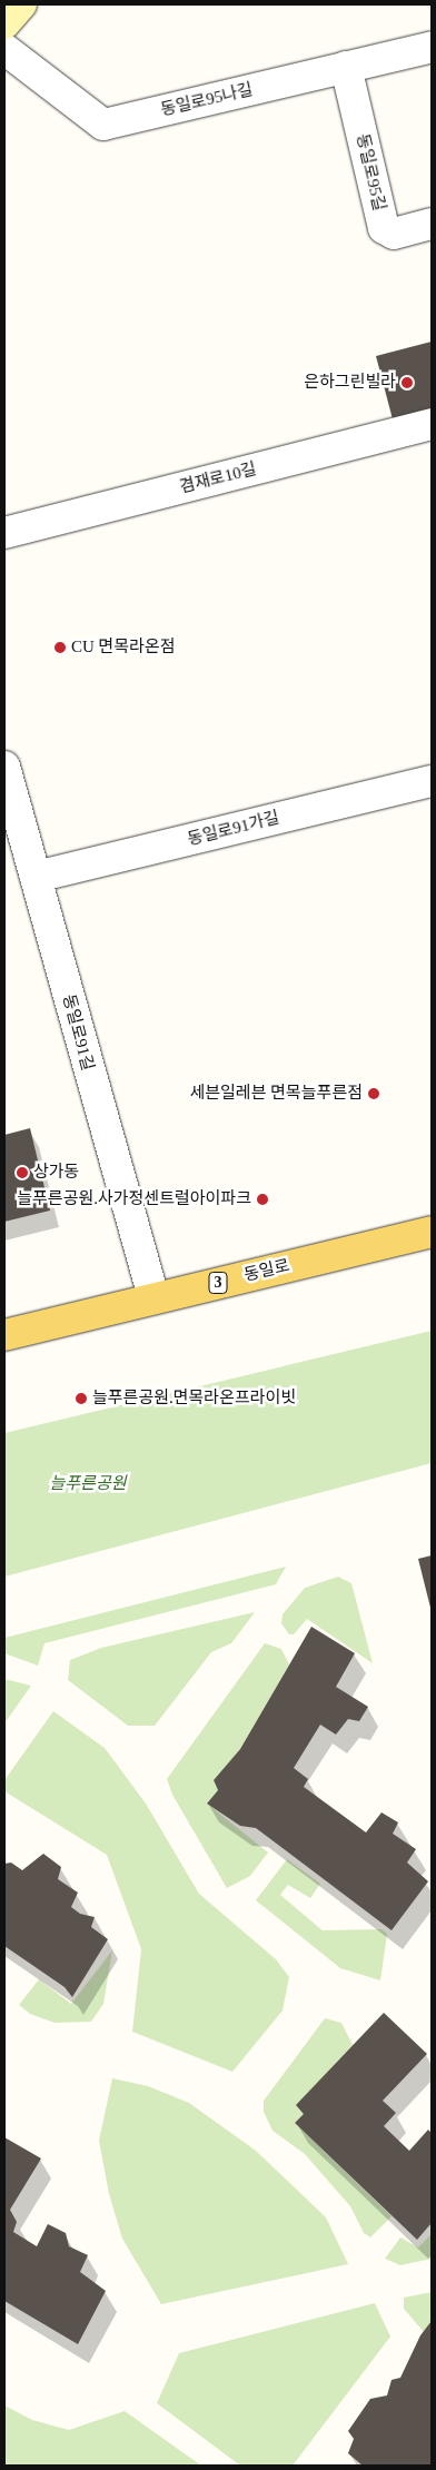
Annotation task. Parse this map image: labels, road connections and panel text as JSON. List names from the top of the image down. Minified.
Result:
{"streets":{"main road":["동일로","3"],"street":["동일로95나길","동일로95길","겸재로10길","동일로91가길","동일로91길"]},"crossings":[["동일로95나길","동일로95길"],["동일로91가길","동일로91길"],["동일로91길","동일로"]],"parks":["늘푸른공원"],"places":["은하그린빌라","CU 면목라온점","세븐일레븐 면목늘푸른점","상가동","늘푸른공원.사가정센트럴아이파크","늘푸른공원.면목라온프라이빗"]}
